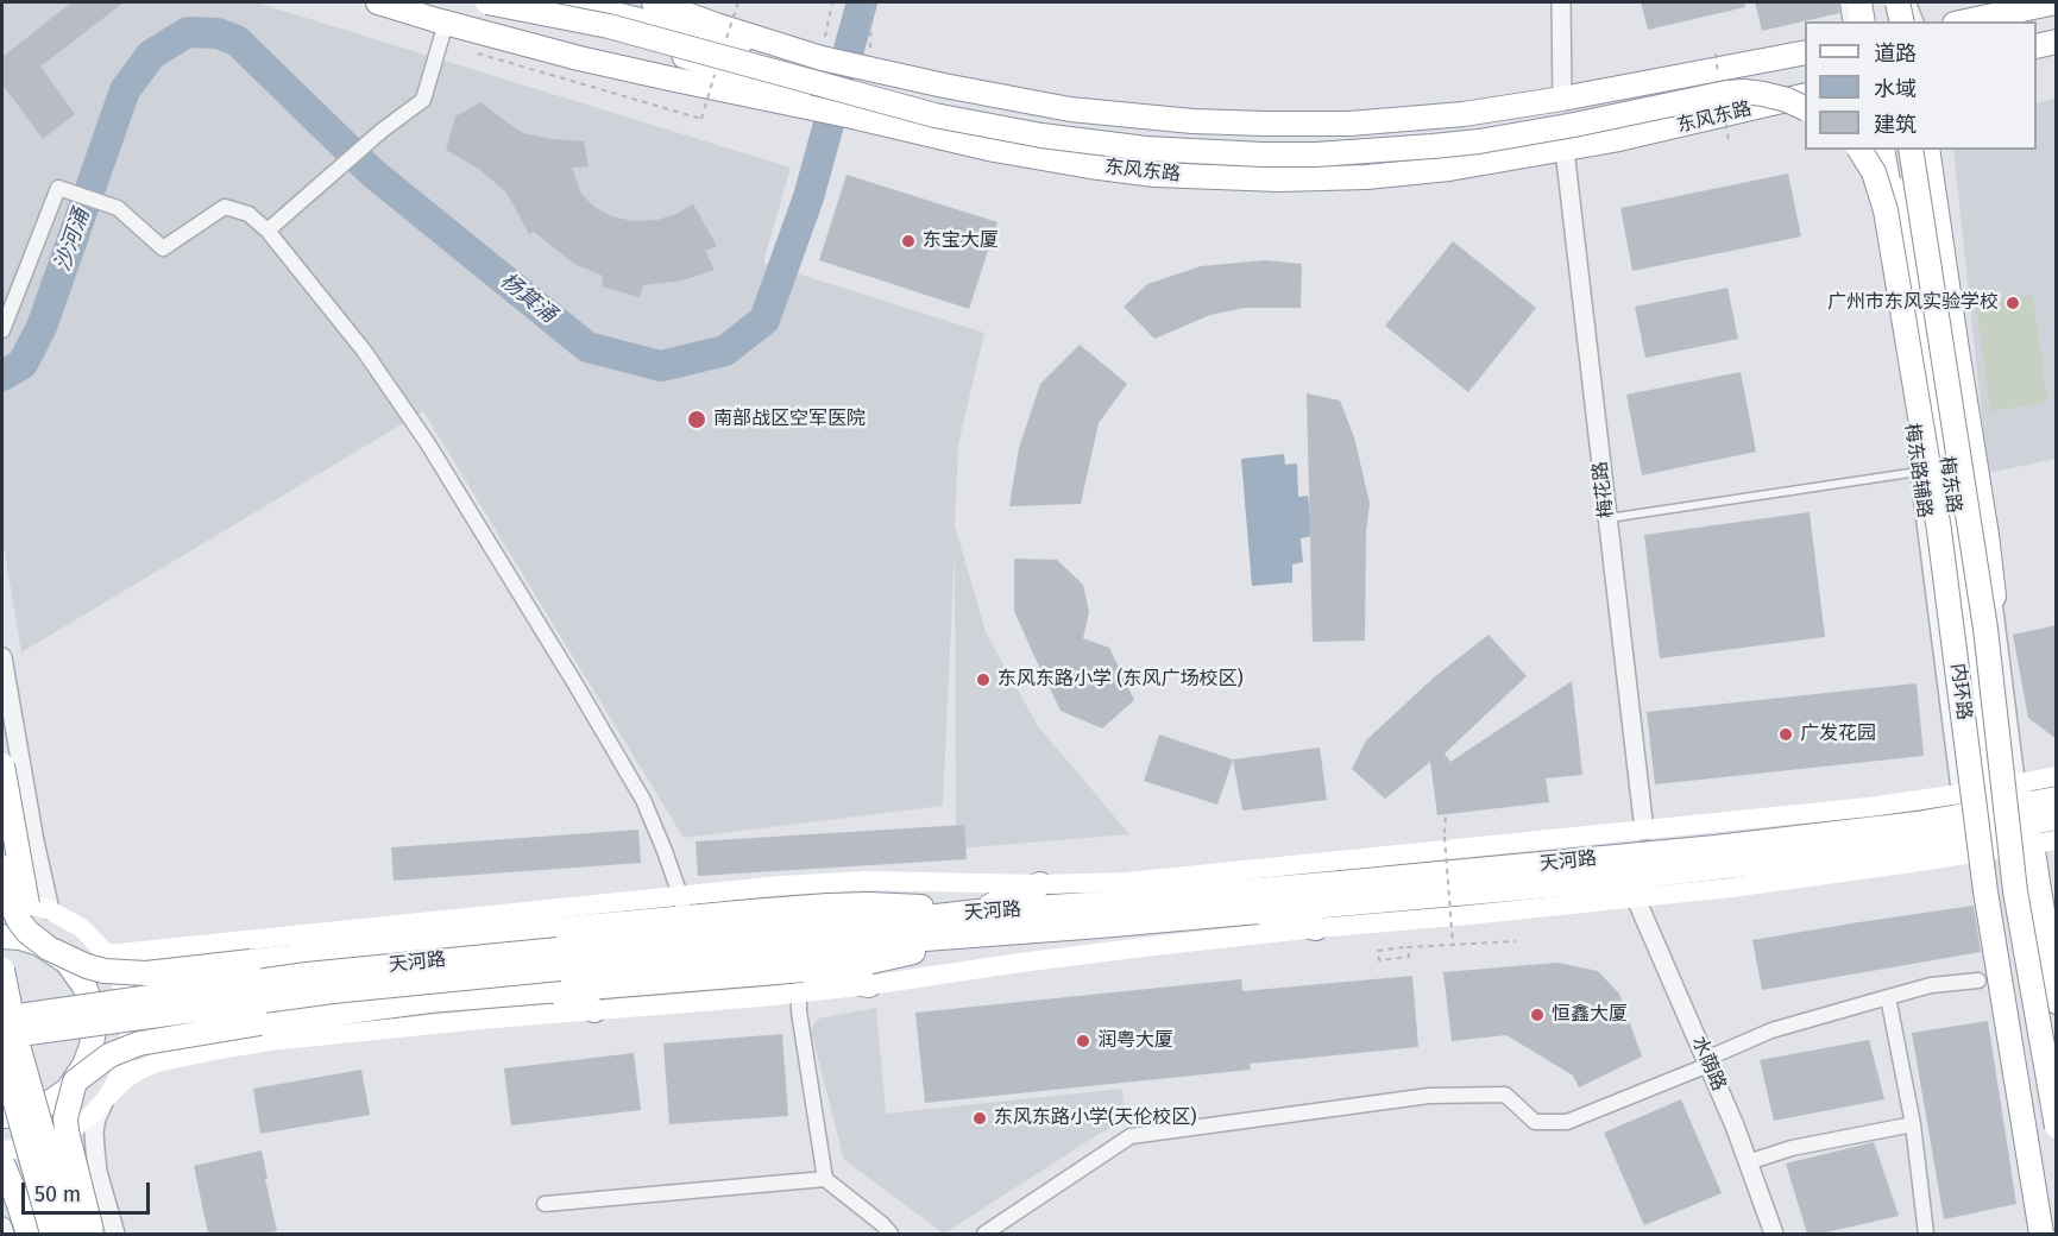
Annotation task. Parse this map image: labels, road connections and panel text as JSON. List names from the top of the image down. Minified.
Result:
{"streets":{"highway":["东风东路","内环路","天河路"],"main road":["梅东路"],"street":["梅东路辅路","梅花路","水荫路"]},"crossings":[["东风东路","梅花路"],["梅东路","天河路"]],"water":["沙河涌","杨箕涌"],"places":["东宝大厦","广州市东风实验学校","南部战区空军医院","东风东路小学 (东风广场校区)","广发花园","恒鑫大厦","润粤大厦","东风东路小学(天伦校区)"],"legend":["道路","水域","建筑"],"scale_bar":"50 m"}
